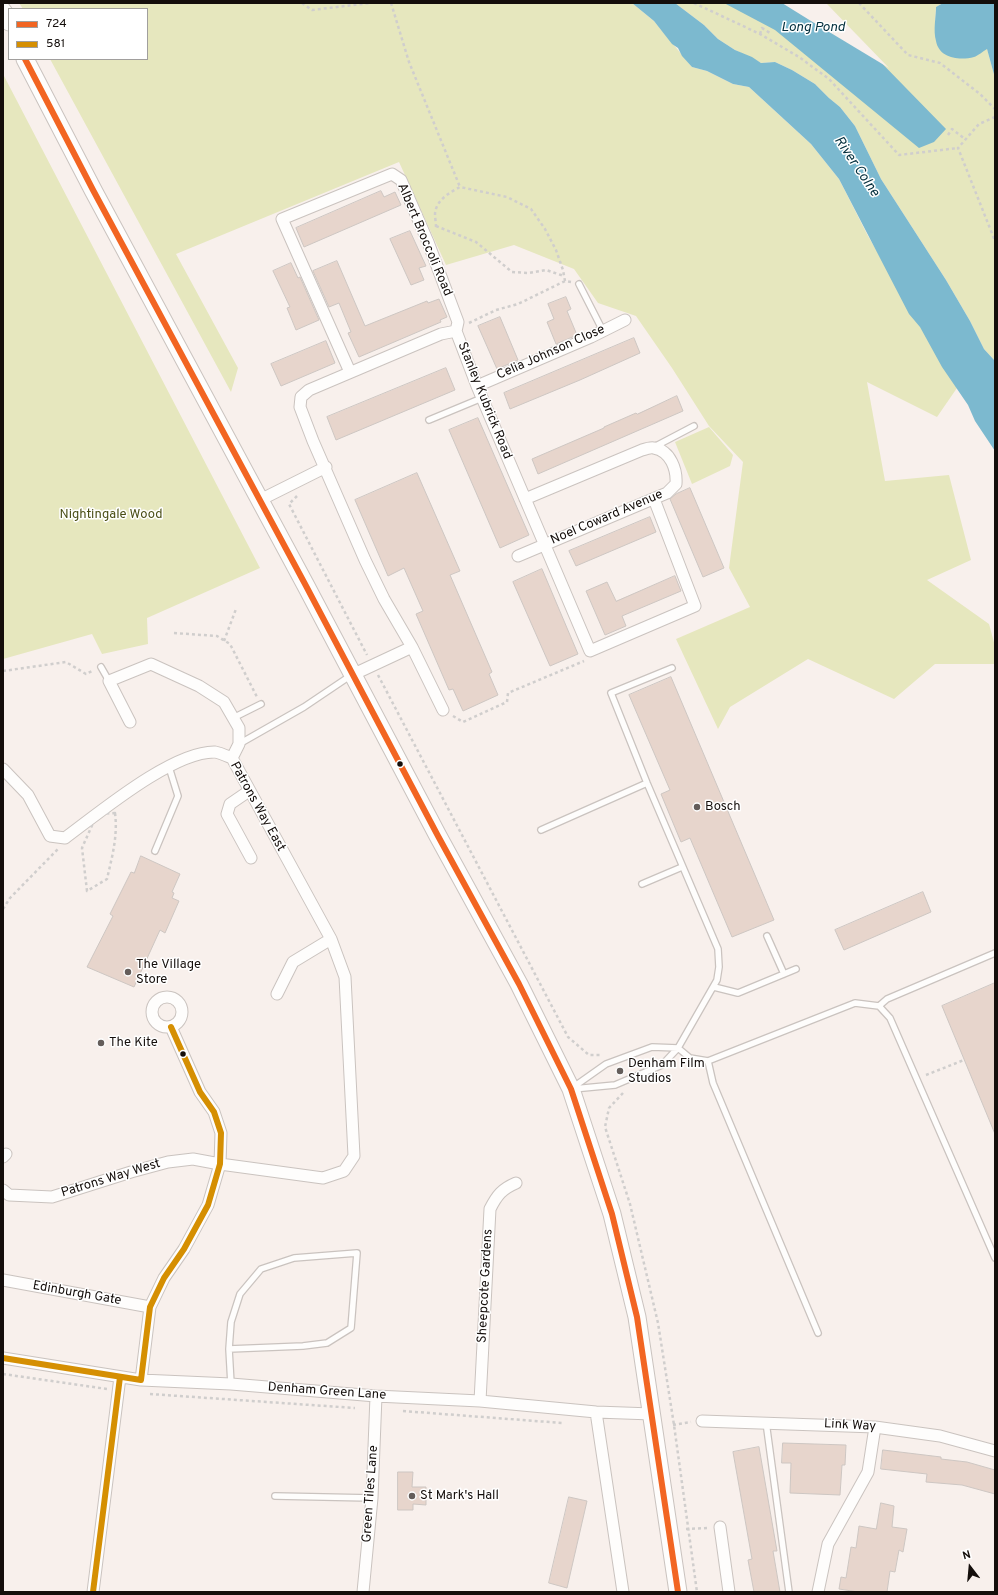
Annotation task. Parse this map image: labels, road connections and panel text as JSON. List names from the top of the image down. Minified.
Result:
{"streets":{"street":["Albert Broccoli Road","Celia Johnson Close","Stanley Kubrick Road","Noel Coward Avenue","Patrons Way East","Patrons Way West","Sheepcote Gardens","Edinburgh Gate","Denham Green Lane","Link Way","Green Tiles Lane"]},"crossings":[["Albert Broccoli Road","Stanley Kubrick Road"],["Celia Johnson Close","Stanley Kubrick Road"],["Stanley Kubrick Road","Noel Coward Avenue"],["Patrons Way East","Patrons Way West"],["Sheepcote Gardens","Denham Green Lane"],["Denham Green Lane","Green Tiles Lane"]],"water":["Long Pond","River Colne"],"parks":["Nightingale Wood"],"places":["Bosch","The Village Store","The Kite","Denham Film Studios","St Mark's Hall"],"lines":["transit line 724","transit line 581"],"legend":["724","581"],"north":"top"}
